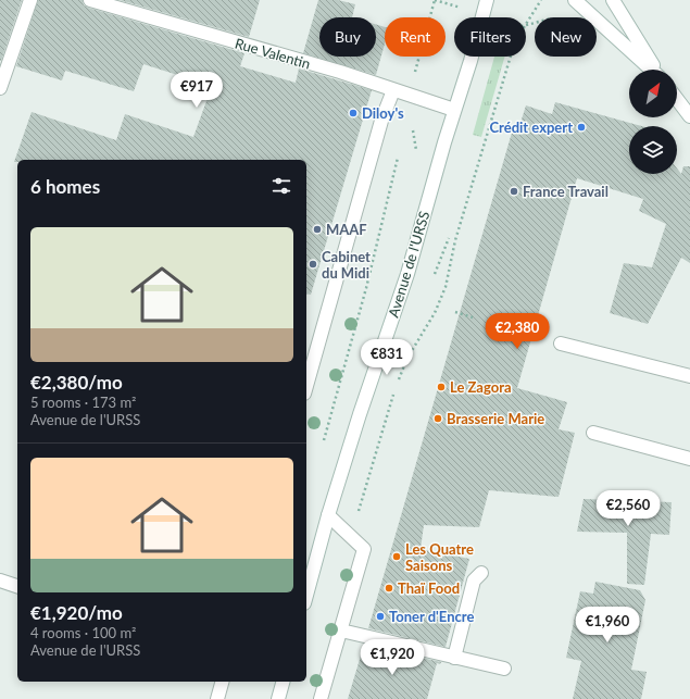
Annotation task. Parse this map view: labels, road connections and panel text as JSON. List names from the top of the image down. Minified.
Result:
{"streets":{"main road":["Rue Valentin","Avenue de l'URSS"]},"crossings":[["Rue Valentin","Avenue de l'URSS"]],"places":["Diloy's","Crédit expert","France Travail","MAAF","Cabinet du Midi","Le Zagora","Brasserie Marie","Les Quatre Saisons","Thaï Food","Toner d'Encre"],"north":"top right","page":{"chip":["Buy","Rent","Filters","New"],"price":["€917","€2,380","€831","€2,560","€1,960","€1,920"],"heading":"6 homes","list":[{"name":"€2,380/mo","note":"5 rooms · 173 m² · Avenue de l'URSS"},{"name":"€1,920/mo","note":"4 rooms · 100 m² · Avenue de l'URSS"}]}}
